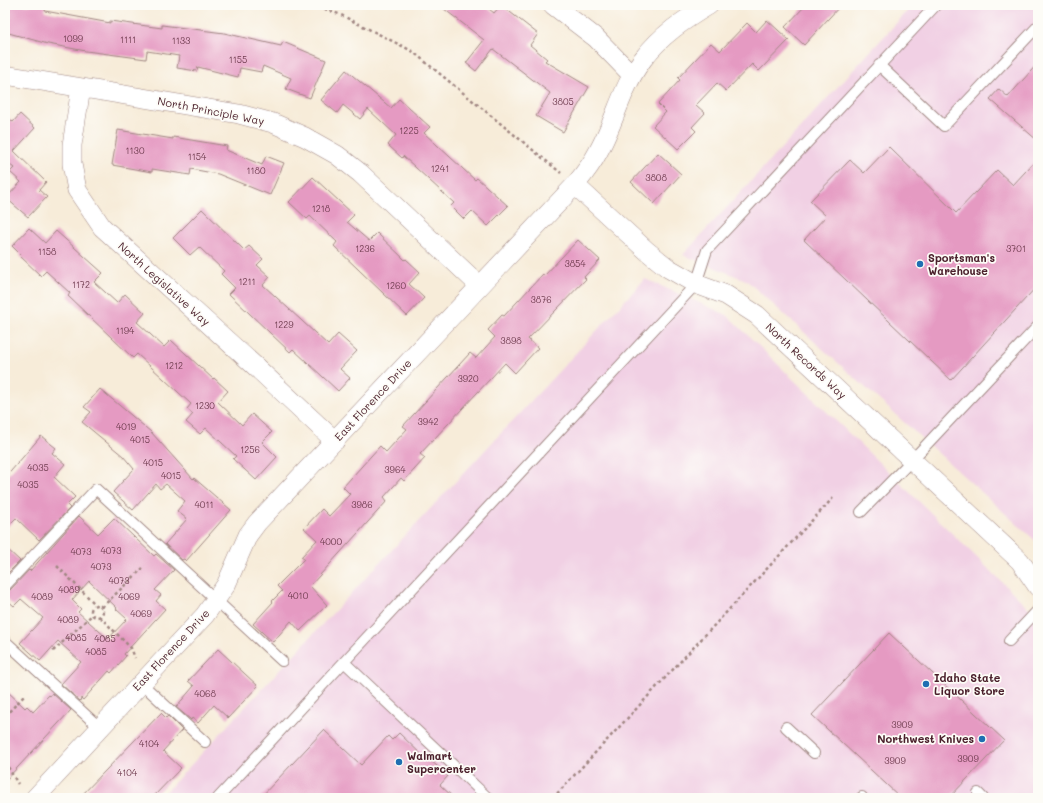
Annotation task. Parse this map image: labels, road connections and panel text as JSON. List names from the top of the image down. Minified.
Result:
{"streets":{"street":["North Principle Way","North Legislative Way","North Records Way","East Florence Drive"]},"crossings":[["North Principle Way","North Legislative Way"],["North Principle Way","East Florence Drive"],["North Legislative Way","East Florence Drive"],["North Records Way","East Florence Drive"]],"places":["Sportsman's Warehouse","Idaho State Liquor Store","Northwest Knives","Walmart Supercenter"],"house_numbers":["1099","1111","1133","1155","3805","1225","1130","1154","1241","1180","3808","1218","1236","3701","1158","3854","1211","1172","1260","3876","1229","1194","3898","1212","3920","1230","3942","4019","4015","1256","4015","4035","3964","4015","4035","4011","3986","4000","4073","4073","4073","4073","4089","4010","4089","4069","4069","4089","4085","4085","4085","4068","3909","4104","3909","3909","4104"]}
